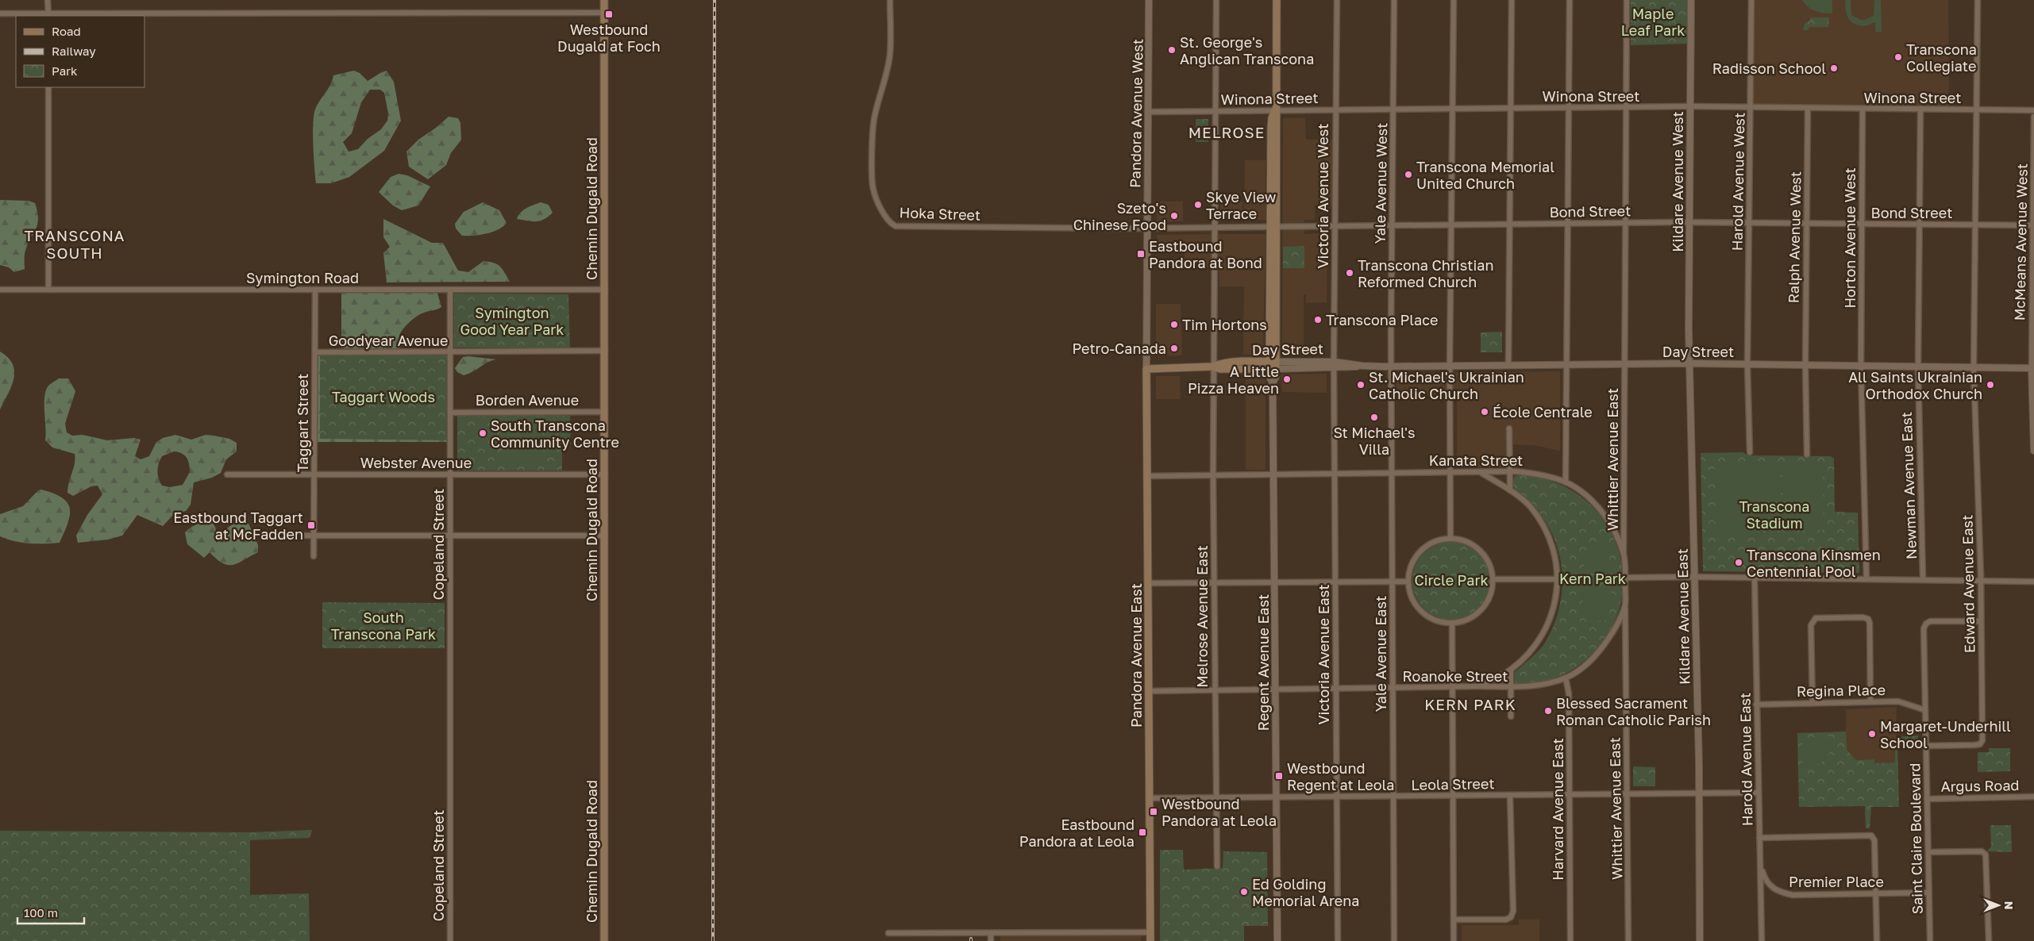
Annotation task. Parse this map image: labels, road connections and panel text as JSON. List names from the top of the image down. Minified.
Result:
{"streets":{"main road":["Chemin Dugald Road","Day Street","Pandora Avenue East"],"street":["Winona Street","Pandora Avenue West","Kildare Avenue West","Harold Avenue West","Yale Avenue West","Victoria Avenue West","Bond Street","Hoka Street","Ralph Avenue West","Horton Avenue West","McMeans Avenue West","Symington Road","Goodyear Avenue","Borden Avenue","Taggart Street","Whittier Avenue East","Kanata Street","Webster Avenue","Newman Avenue East","Copeland Street","Edward Avenue East","Melrose Avenue East","Kildare Avenue East","Yale Avenue East","Victoria Avenue East","Regent Avenue East","Roanoke Street","Regina Place","Harold Avenue East","Leola Street","Argus Road","Harvard Avenue East","Saint Claire Boulevard","Premier Place"]},"crossings":[["Winona Street","Pandora Avenue West"],["Winona Street","Kildare Avenue West"],["Winona Street","Harold Avenue West"],["Winona Street","Yale Avenue West"],["Winona Street","Victoria Avenue West"],["Winona Street","Ralph Avenue West"],["Winona Street","Horton Avenue West"],["Winona Street","Whittier Avenue East"],["Winona Street","Newman Avenue East"],["Winona Street","Edward Avenue East"],["Winona Street","Melrose Avenue East"],["Pandora Avenue West","Bond Street"],["Pandora Avenue West","Hoka Street"],["Pandora Avenue West","Day Street"],["Pandora Avenue West","Pandora Avenue East"],["Kildare Avenue West","Bond Street"],["Kildare Avenue West","Day Street"],["Kildare Avenue West","Kildare Avenue East"],["Harold Avenue West","Bond Street"],["Harold Avenue West","Day Street"],["Yale Avenue West","Bond Street"],["Yale Avenue West","Day Street"],["Yale Avenue West","Yale Avenue East"],["Victoria Avenue West","Bond Street"],["Victoria Avenue West","Day Street"],["Victoria Avenue West","Victoria Avenue East"],["Chemin Dugald Road","Symington Road"],["Chemin Dugald Road","Goodyear Avenue"],["Chemin Dugald Road","Borden Avenue"],["Chemin Dugald Road","Webster Avenue"],["Bond Street","Hoka Street"],["Bond Street","Ralph Avenue West"],["Bond Street","Horton Avenue West"],["Bond Street","McMeans Avenue West"],["Bond Street","Whittier Avenue East"],["Bond Street","Newman Avenue East"],["Bond Street","Edward Avenue East"],["Bond Street","Melrose Avenue East"],["Ralph Avenue West","Day Street"],["Horton Avenue West","Day Street"],["McMeans Avenue West","Day Street"],["Symington Road","Taggart Street"],["Symington Road","Copeland Street"],["Goodyear Avenue","Taggart Street"],["Goodyear Avenue","Copeland Street"],["Day Street","Whittier Avenue East"],["Day Street","Newman Avenue East"],["Day Street","Edward Avenue East"],["Day Street","Melrose Avenue East"],["Day Street","Kildare Avenue East"],["Day Street","Yale Avenue East"],["Day Street","Victoria Avenue East"],["Day Street","Pandora Avenue East"],["Day Street","Regent Avenue East"],["Borden Avenue","Copeland Street"],["Taggart Street","Webster Avenue"],["Whittier Avenue East","Kanata Street"],["Whittier Avenue East","Roanoke Street"],["Whittier Avenue East","Leola Street"],["Kanata Street","Melrose Avenue East"],["Kanata Street","Yale Avenue East"],["Kanata Street","Victoria Avenue East"],["Kanata Street","Pandora Avenue East"],["Kanata Street","Regent Avenue East"],["Kanata Street","Roanoke Street"],["Webster Avenue","Copeland Street"],["Edward Avenue East","Saint Claire Boulevard"],["Melrose Avenue East","Roanoke Street"],["Melrose Avenue East","Leola Street"],["Kildare Avenue East","Leola Street"],["Yale Avenue East","Roanoke Street"],["Yale Avenue East","Leola Street"],["Victoria Avenue East","Roanoke Street"],["Victoria Avenue East","Leola Street"],["Pandora Avenue East","Roanoke Street"],["Pandora Avenue East","Leola Street"],["Regent Avenue East","Roanoke Street"],["Regent Avenue East","Leola Street"],["Roanoke Street","Harvard Avenue East"],["Regina Place","Harold Avenue East"],["Regina Place","Saint Claire Boulevard"],["Harold Avenue East","Leola Street"],["Harold Avenue East","Premier Place"],["Leola Street","Harvard Avenue East"],["Argus Road","Saint Claire Boulevard"],["Saint Claire Boulevard","Premier Place"]],"districts":["MELROSE","TRANSCONA SOUTH","KERN PARK"],"parks":["Maple Leaf Park","Symington Good Year Park","Taggart Woods","Transcona Stadium","Kern Park","Circle Park","South Transcona Park"],"places":{"transit":["Westbound Dugald at Foch","Eastbound Pandora at Bond","Eastbound Taggart at McFadden","Westbound Regent at Leola","Westbound Pandora at Leola","Eastbound Pandora at Leola"],"other":["St. George's Anglican Transcona","Transcona Collegiate","Radisson School","Transcona Memorial United Church","Skye View Terrace","Szeto's Chinese Food","Transcona Christian Reformed Church","Transcona Place","Tim Hortons","Petro-Canada","A Little Pizza Heaven","St. Michael's Ukrainian Catholic Church","All Saints Ukrainian Orthodox Church","École Centrale","St Michael's Villa","South Transcona Community Centre","Transcona Kinsmen Centennial Pool","Blessed Sacrament Roman Catholic Parish","Margaret-Underhill School","Ed Golding Memorial Arena"]},"legend":["Road","Railway","Park"],"scale_bar":"100 m","north":"right"}
